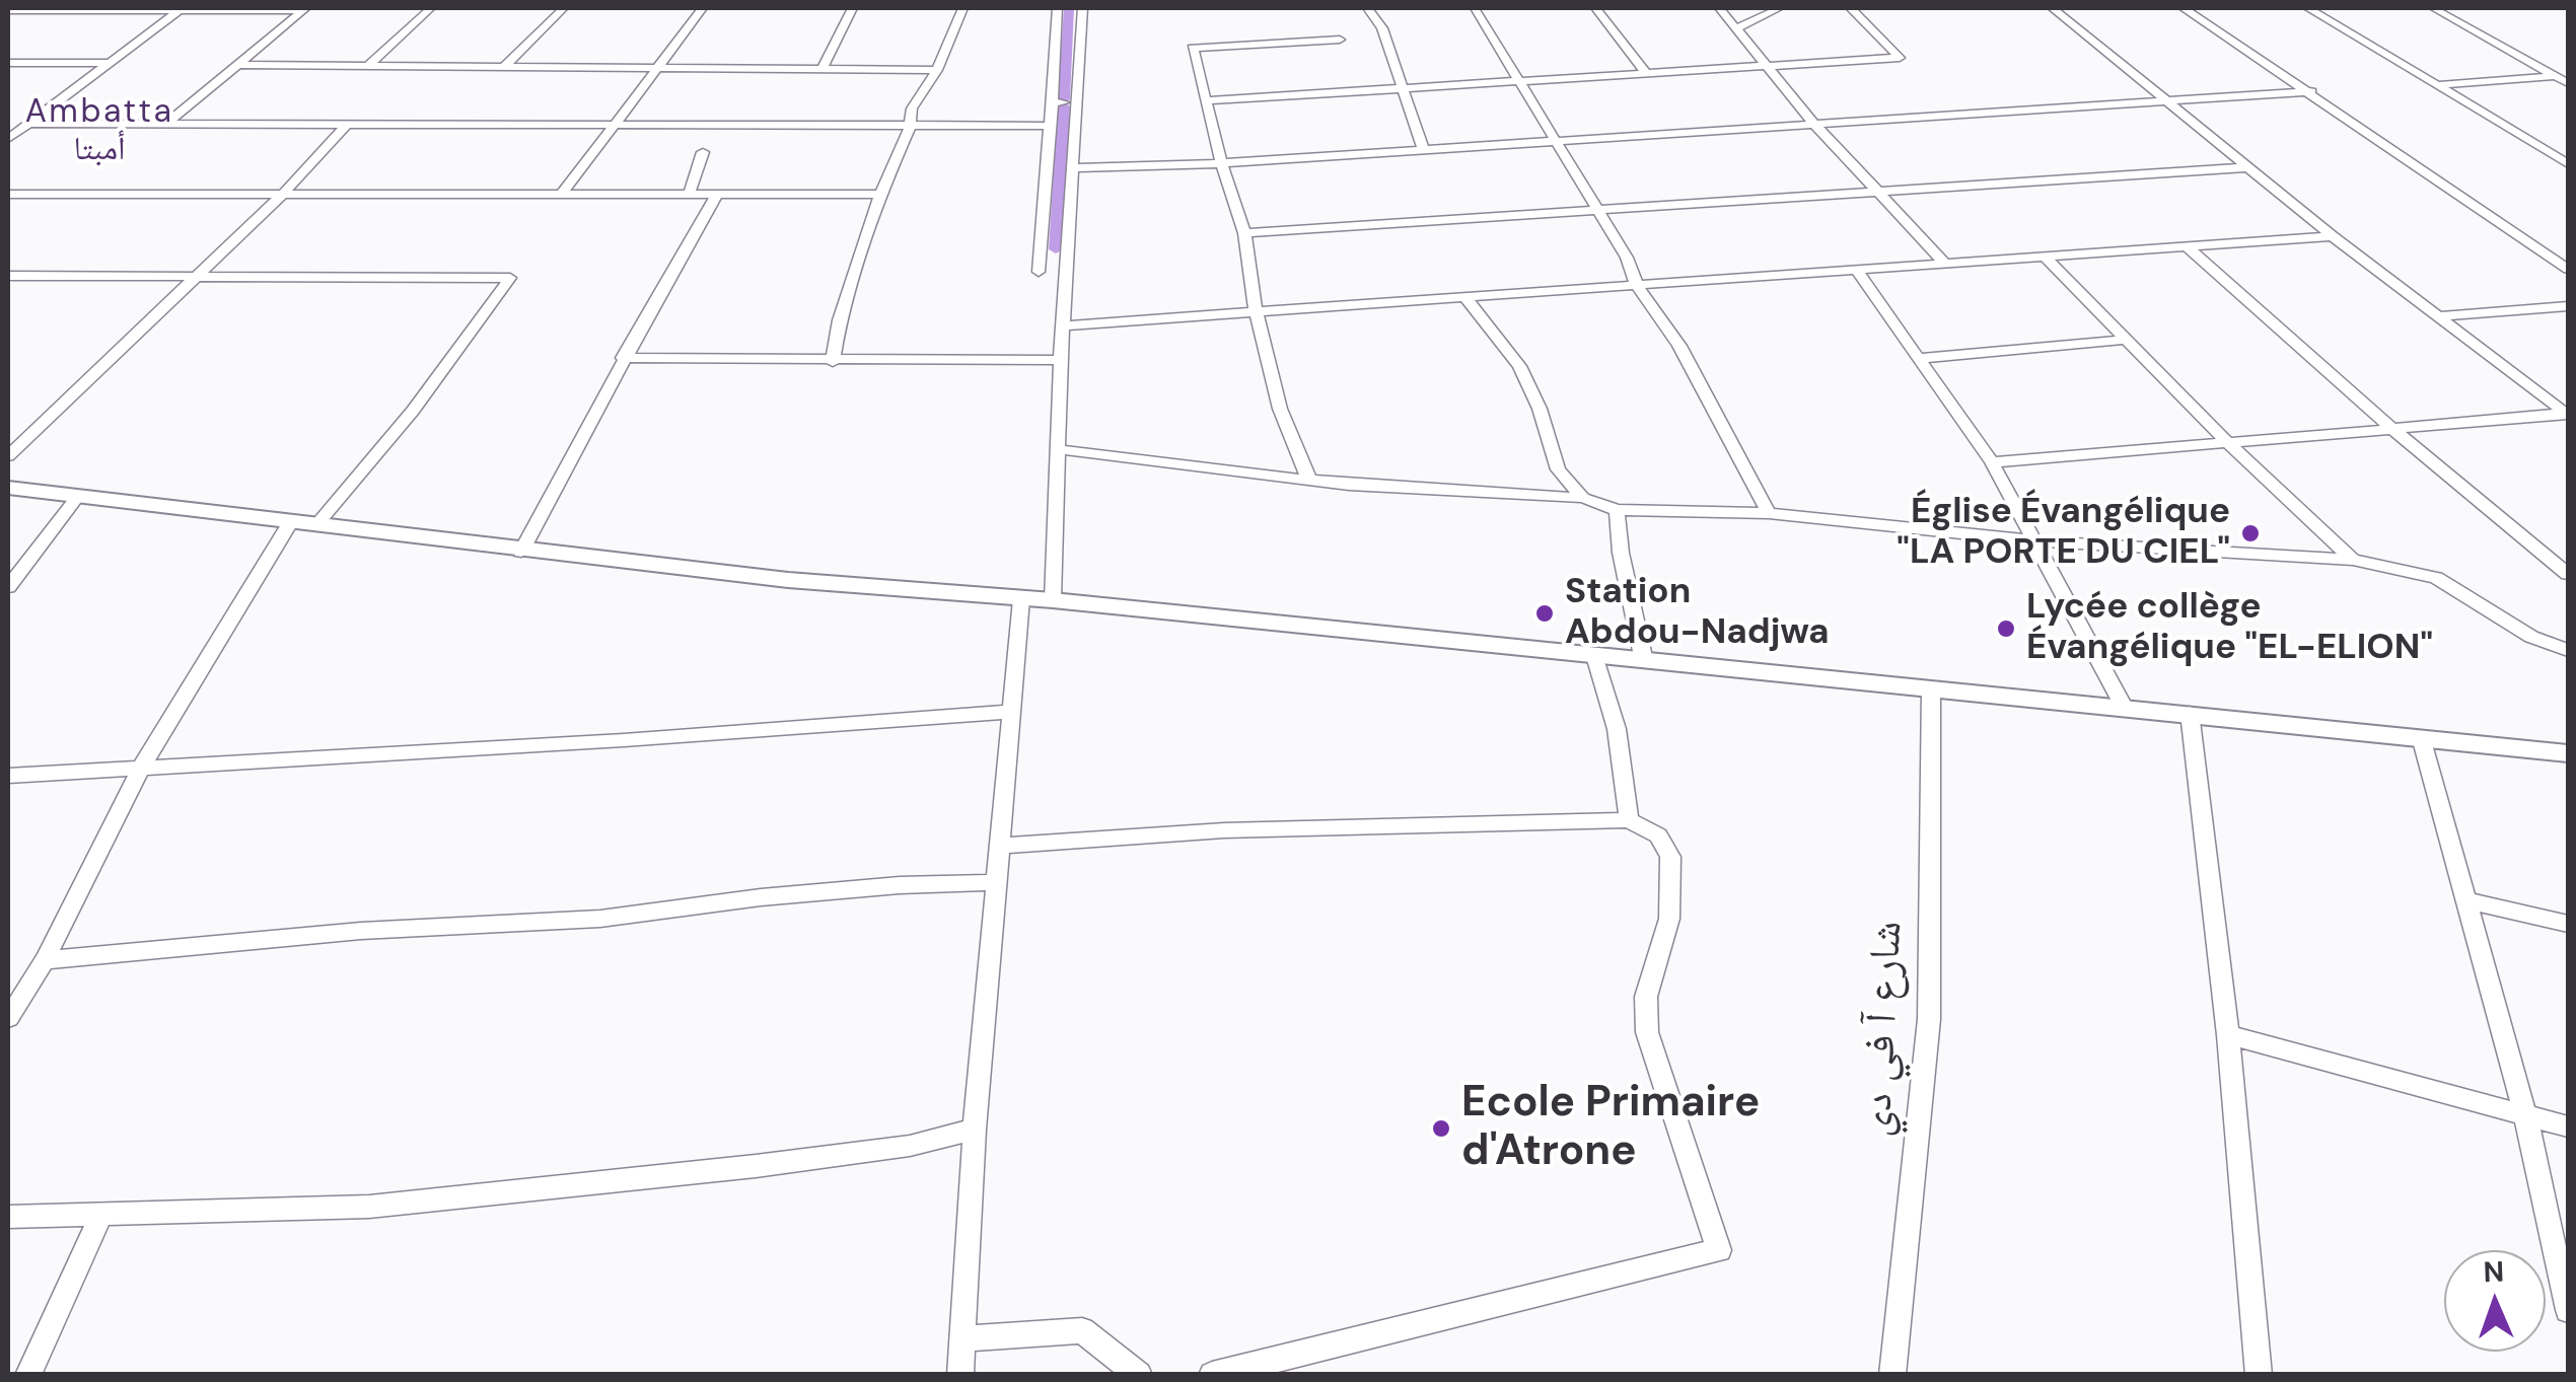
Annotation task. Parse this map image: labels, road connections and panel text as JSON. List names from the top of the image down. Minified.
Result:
{"streets":{"street":["شارع آ في دي"]},"districts":["Ambatta أمبتا"],"places":["Église Évangélique \"LA PORTE DU CIEL\"","Station Abdou-Nadjwa","Lycée collège Évangélique \"EL-ELION\"","Ecole Primaire d'Atrone"],"north":"top"}
